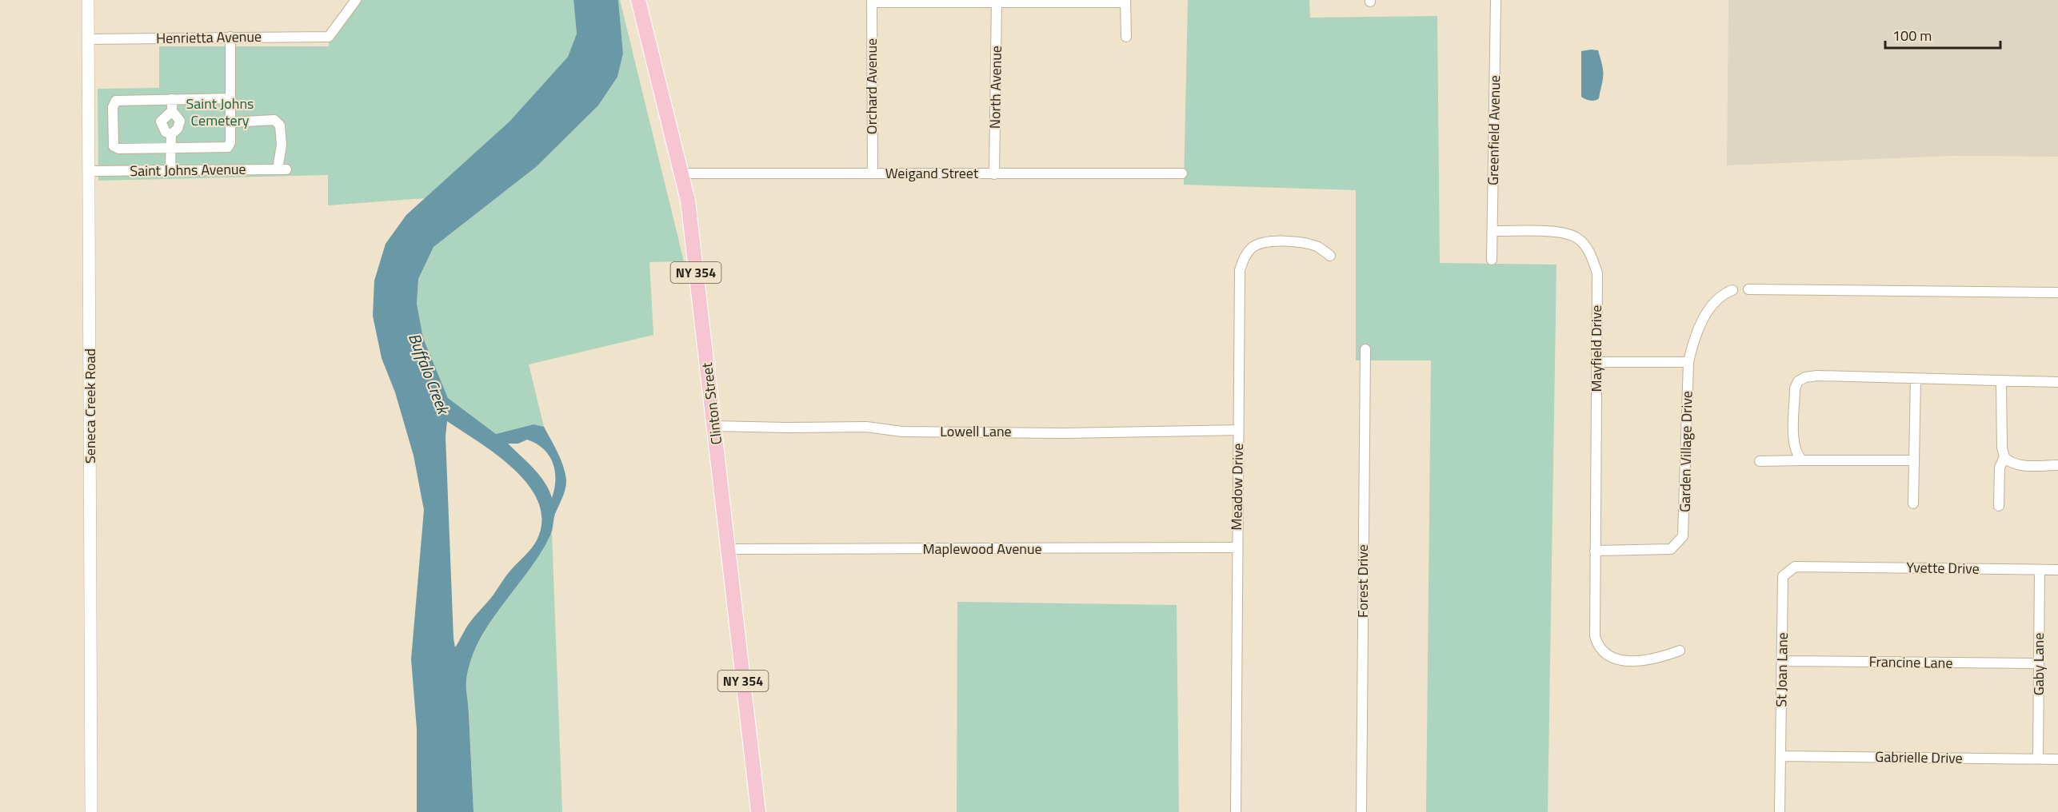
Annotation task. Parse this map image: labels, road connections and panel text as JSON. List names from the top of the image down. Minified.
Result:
{"streets":{"main road":["NY 354","Clinton Street"],"street":["Henrietta Avenue","Orchard Avenue","North Avenue","Greenfield Avenue","Saint Johns Avenue","Weigand Street","Mayfield Drive","Seneca Creek Road","Lowell Lane","Garden Village Drive","Meadow Drive","Maplewood Avenue","Yvette Drive","Forest Drive","Francine Lane","Gaby Lane","St Joan Lane","Gabrielle Drive"]},"crossings":[["Henrietta Avenue","Seneca Creek Road"],["Orchard Avenue","Weigand Street"],["North Avenue","Weigand Street"],["Greenfield Avenue","Mayfield Drive"],["Saint Johns Avenue","Seneca Creek Road"],["Weigand Street","Clinton Street"],["Mayfield Drive","Garden Village Drive"],["Clinton Street","Lowell Lane"],["Clinton Street","Maplewood Avenue"],["Lowell Lane","Meadow Drive"],["Meadow Drive","Maplewood Avenue"],["Yvette Drive","Gaby Lane"],["Yvette Drive","St Joan Lane"],["Francine Lane","Gaby Lane"],["Francine Lane","St Joan Lane"],["Gaby Lane","Gabrielle Drive"],["St Joan Lane","Gabrielle Drive"]],"water":["Buffalo Creek"],"parks":["Saint Johns Cemetery"],"scale_bar":"100 m"}
